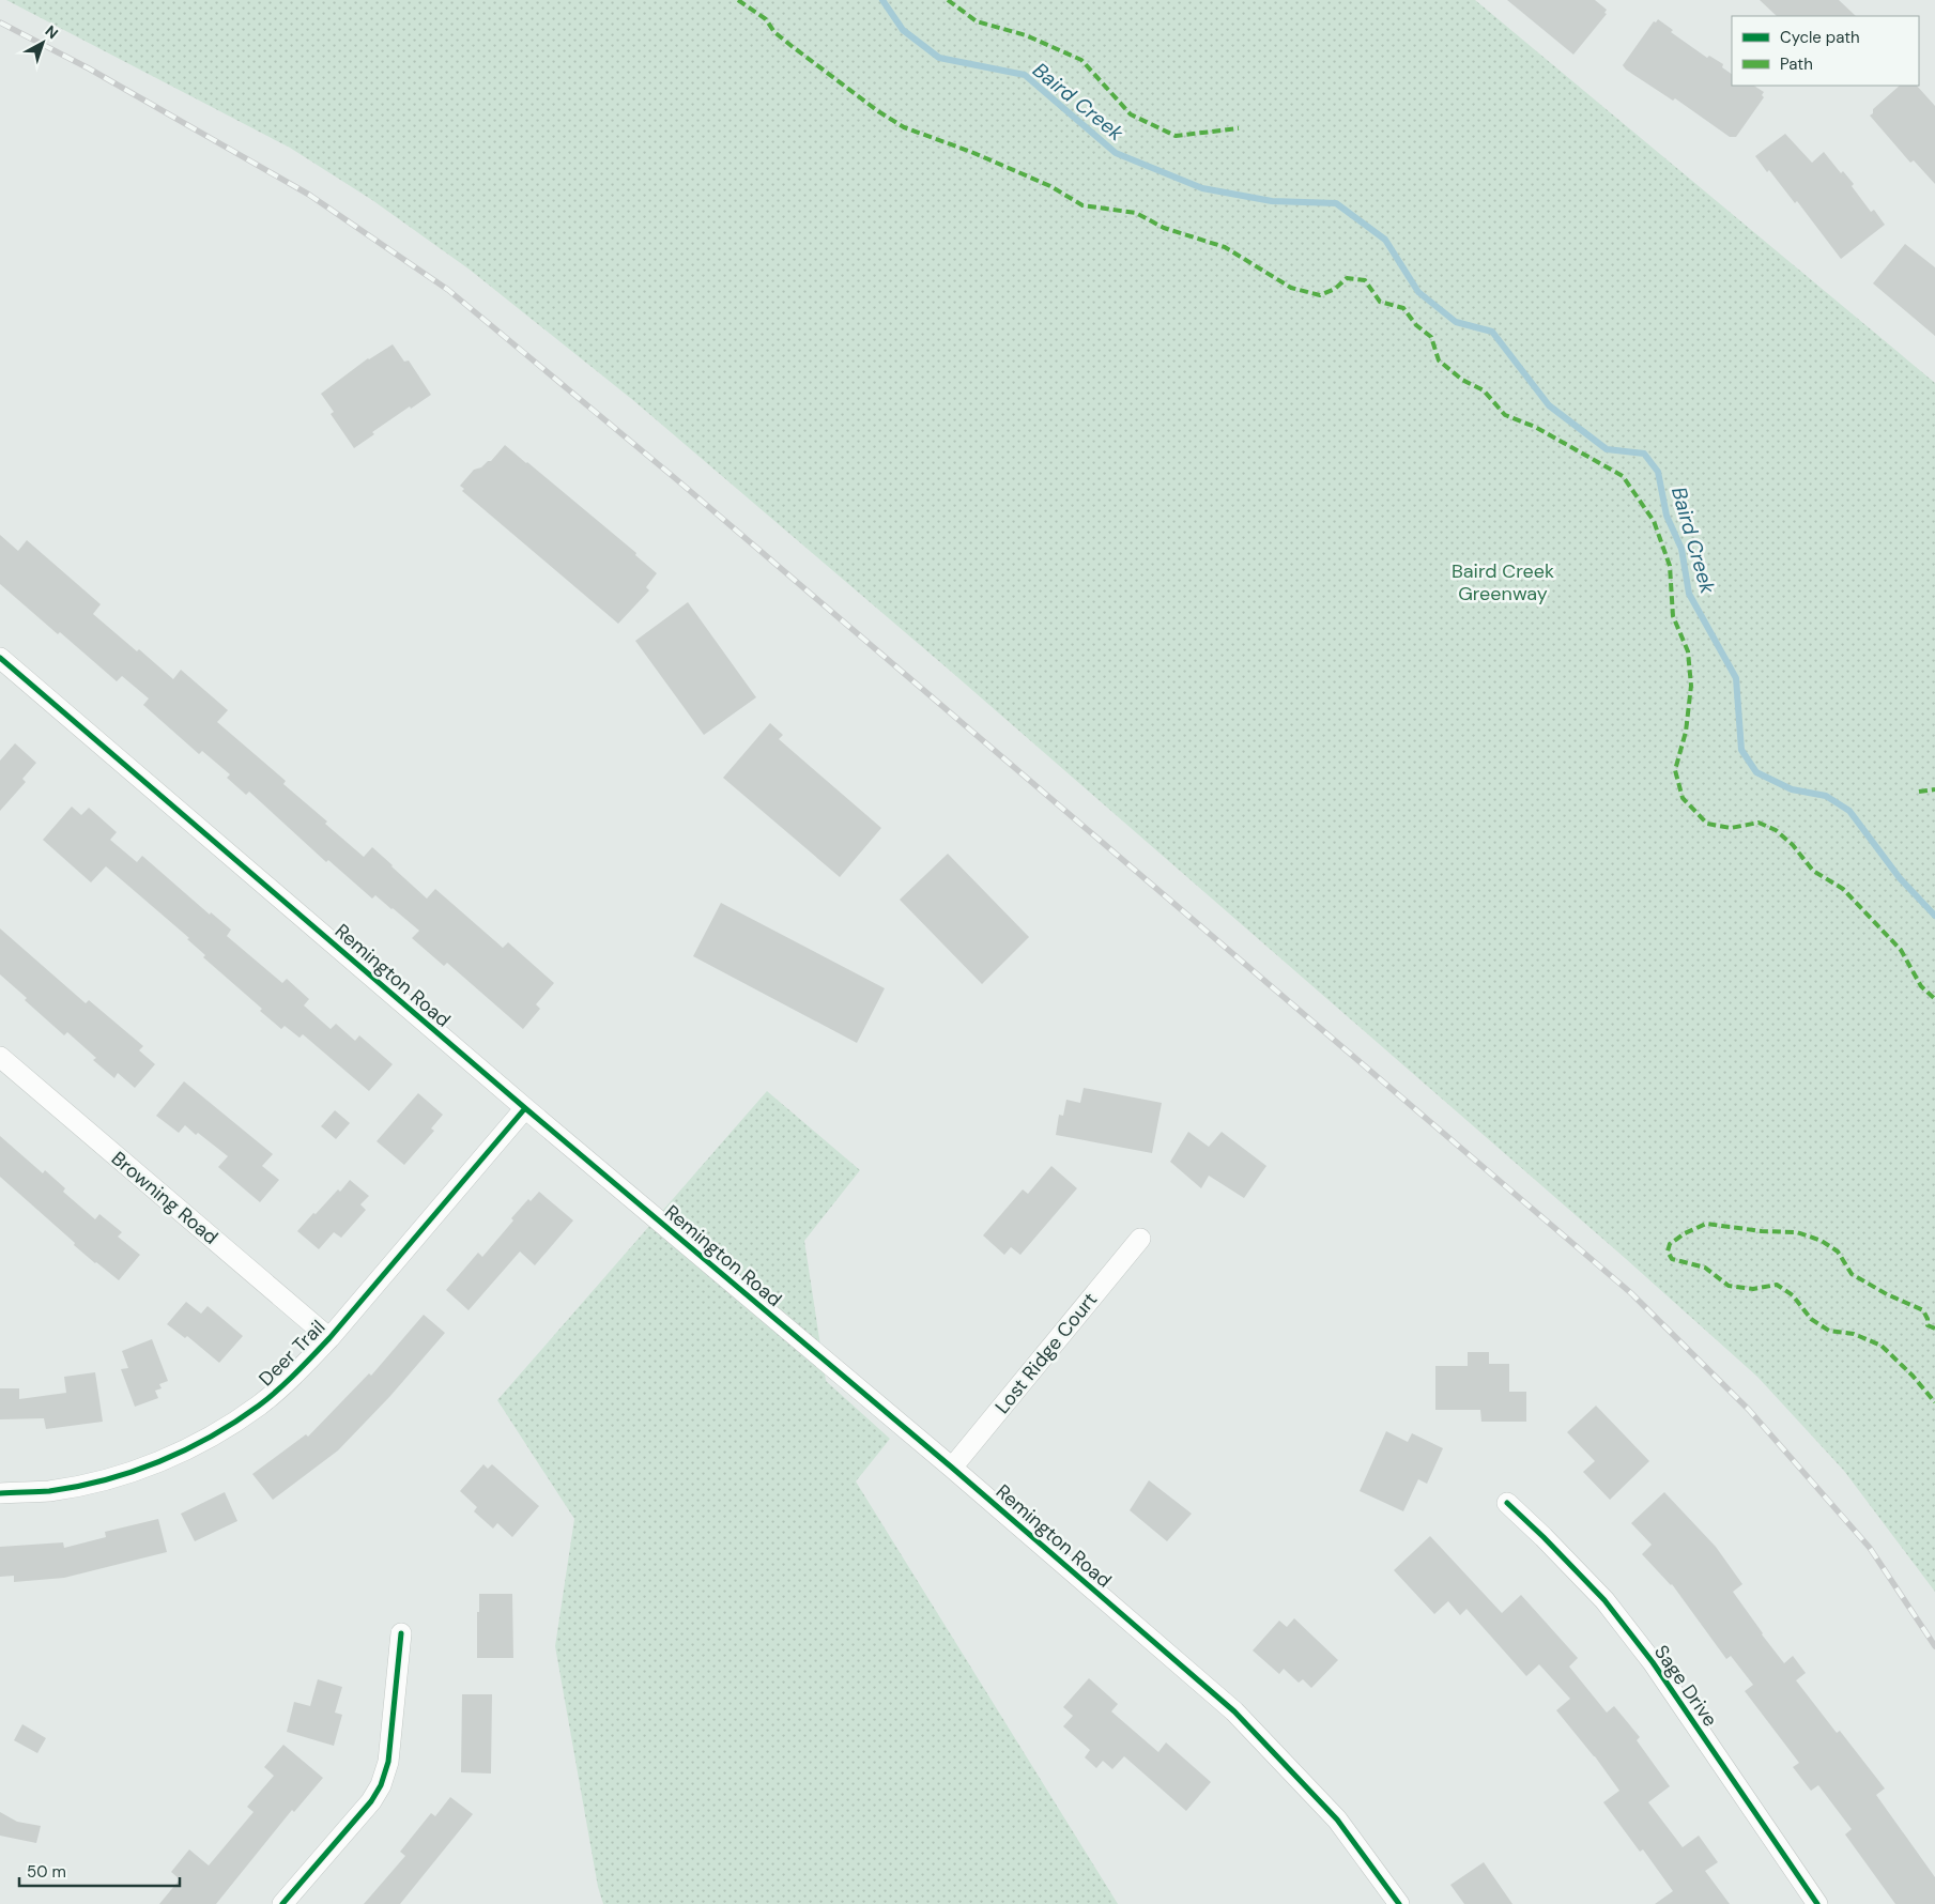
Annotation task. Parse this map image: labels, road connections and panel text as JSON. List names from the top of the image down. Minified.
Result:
{"streets":{"street":["Remington Road","Browning Road","Deer Trail","Lost Ridge Court","Sage Drive"]},"crossings":[["Remington Road","Deer Trail"],["Remington Road","Lost Ridge Court"],["Browning Road","Deer Trail"]],"water":["Baird Creek"],"parks":["Baird Creek Greenway"],"legend":["Cycle path","Path"],"scale_bar":"50 m","north":"top right"}
